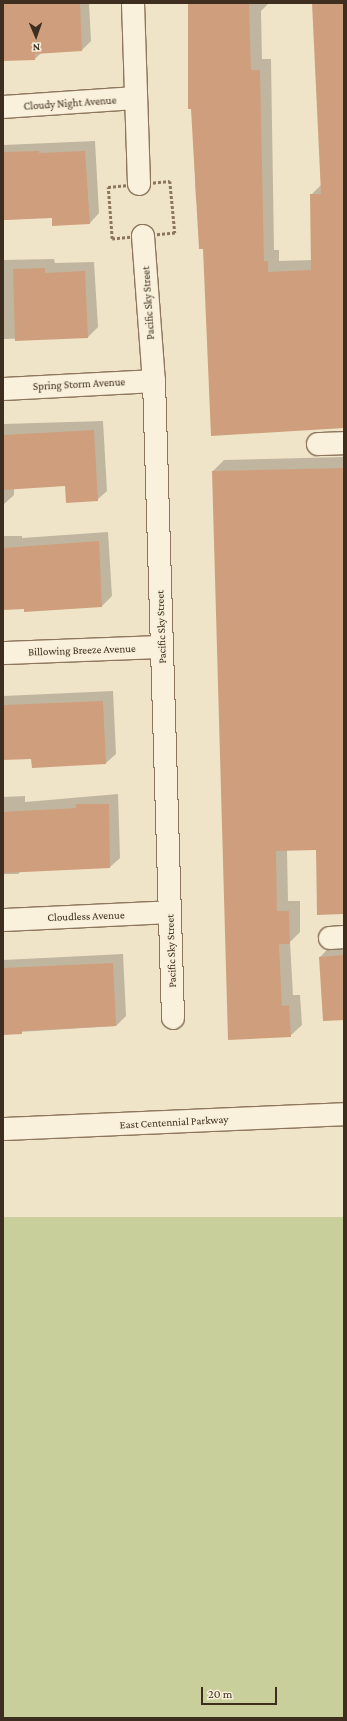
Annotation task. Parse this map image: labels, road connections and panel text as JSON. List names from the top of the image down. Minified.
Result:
{"streets":{"street":["Cloudy Night Avenue","Pacific Sky Street","Spring Storm Avenue","Billowing Breeze Avenue","Cloudless Avenue","East Centennial Parkway"]},"crossings":[["Pacific Sky Street","Spring Storm Avenue"],["Pacific Sky Street","Billowing Breeze Avenue"],["Pacific Sky Street","Cloudless Avenue"]],"scale_bar":"20 m","north":"bottom"}
